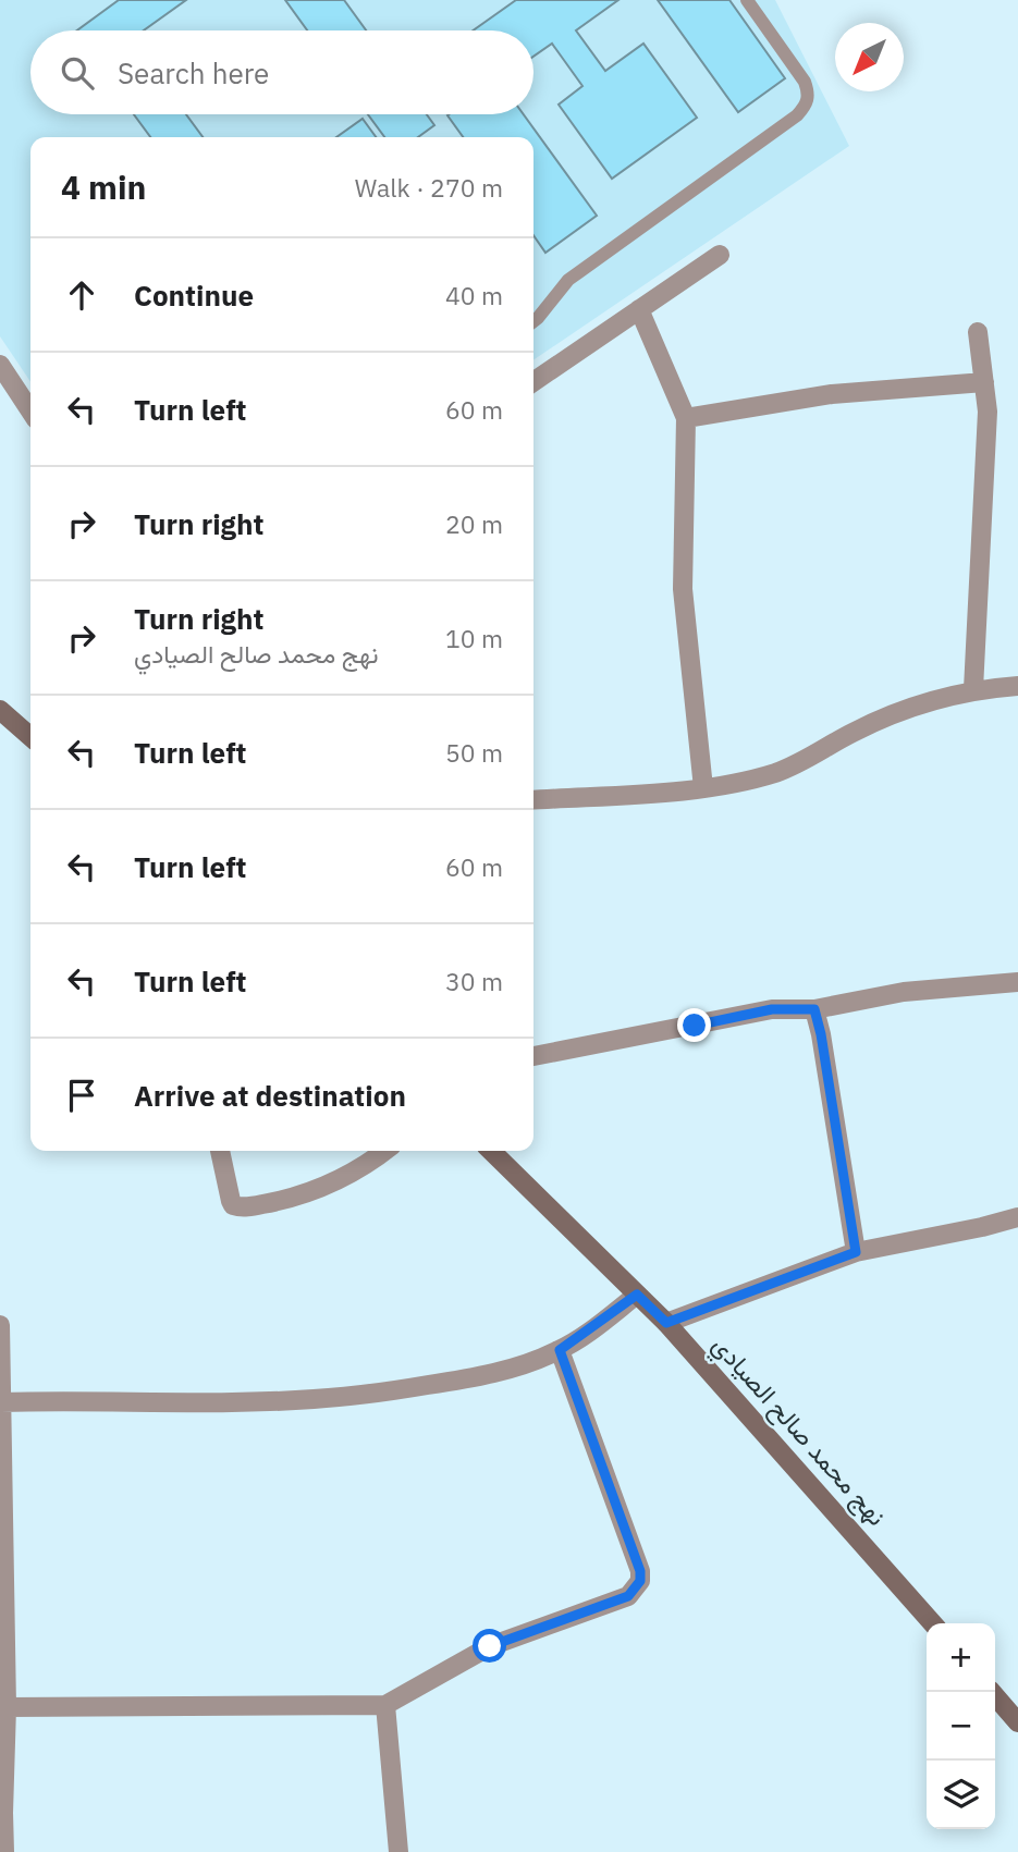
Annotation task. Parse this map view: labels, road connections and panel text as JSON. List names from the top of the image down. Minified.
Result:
{"streets":{"street":["نهج محمد صالح الصيادي"]},"north":"bottom left","page":{"search":"Search here","heading":["4 min","Walk · 270 m"],"list":[["Continue","40 m"],["Turn left","60 m"],["Turn right","20 m"],["Turn right","نهج محمد صالح الصيادي","10 m"],["Turn left","50 m"],["Turn left","60 m"],["Turn left","30 m"],"Arrive at destination"],"map_buttons":["+","−"]}}
